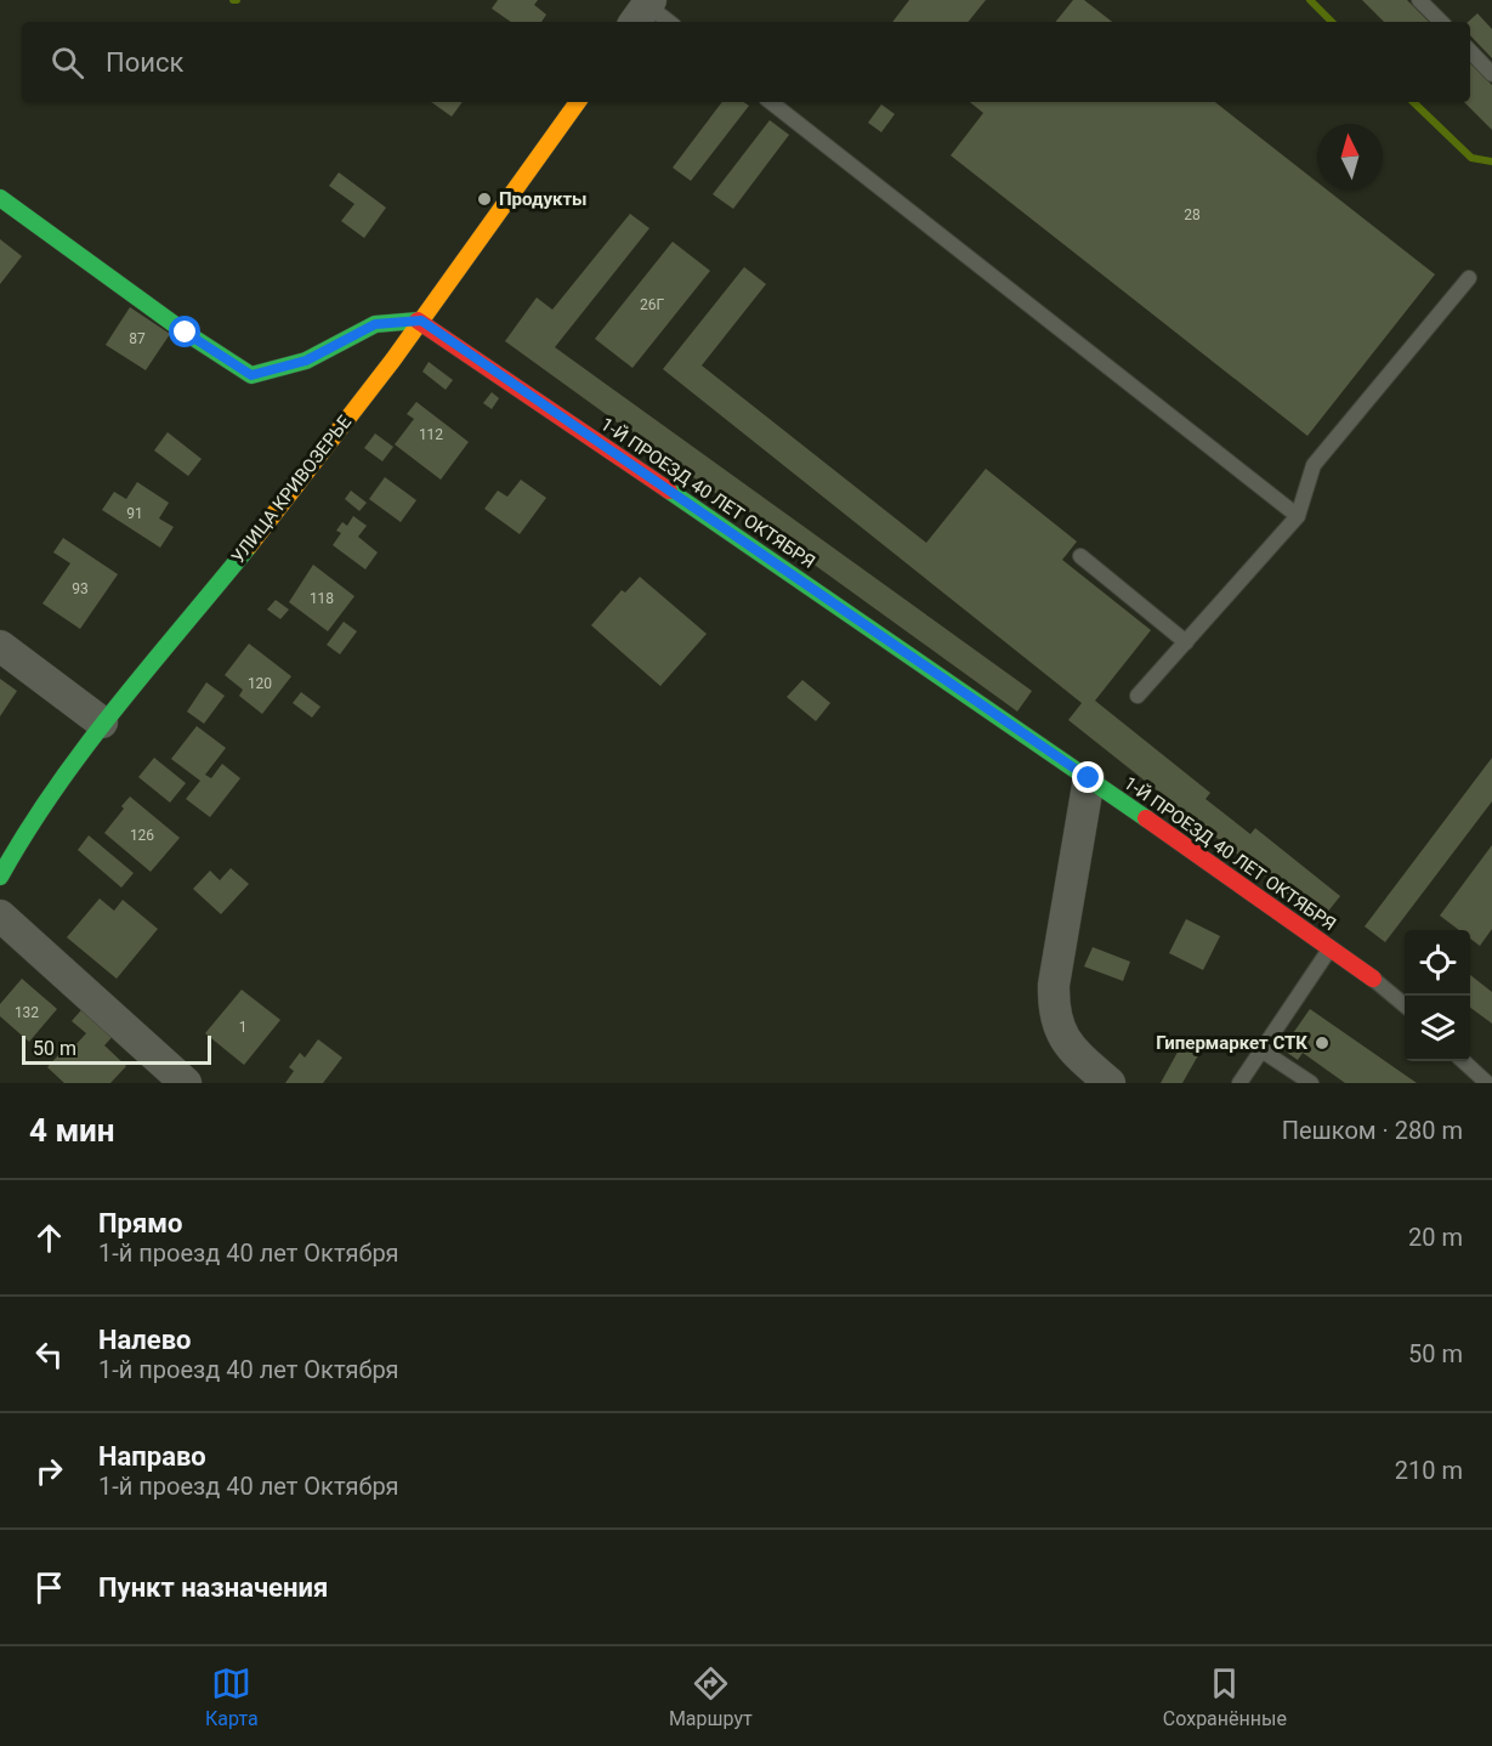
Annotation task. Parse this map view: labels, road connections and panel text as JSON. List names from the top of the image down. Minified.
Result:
{"streets":{"street":["УЛИЦА КРИВОЗЕРЬЕ","1-Й ПРОЕЗД 40 ЛЕТ ОКТЯБРЯ"]},"crossings":[["УЛИЦА КРИВОЗЕРЬЕ","1-Й ПРОЕЗД 40 ЛЕТ ОКТЯБРЯ"]],"places":["Продукты","Гипермаркет СТК"],"house_numbers":["28","26Г","87","112","91","93","118","120","126","132","1"],"scale_bar":"50 m","north":"top","page":{"search":"Поиск","scale":"50 m","heading":["4 мин","Пешком · 280 m"],"list":[["Прямо","1-й проезд 40 лет Октября","20 m"],["Налево","1-й проезд 40 лет Октября","50 m"],["Направо","1-й проезд 40 лет Октября","210 m"],"Пункт назначения"],"nav":["Карта","Маршрут","Сохранённые"]}}
